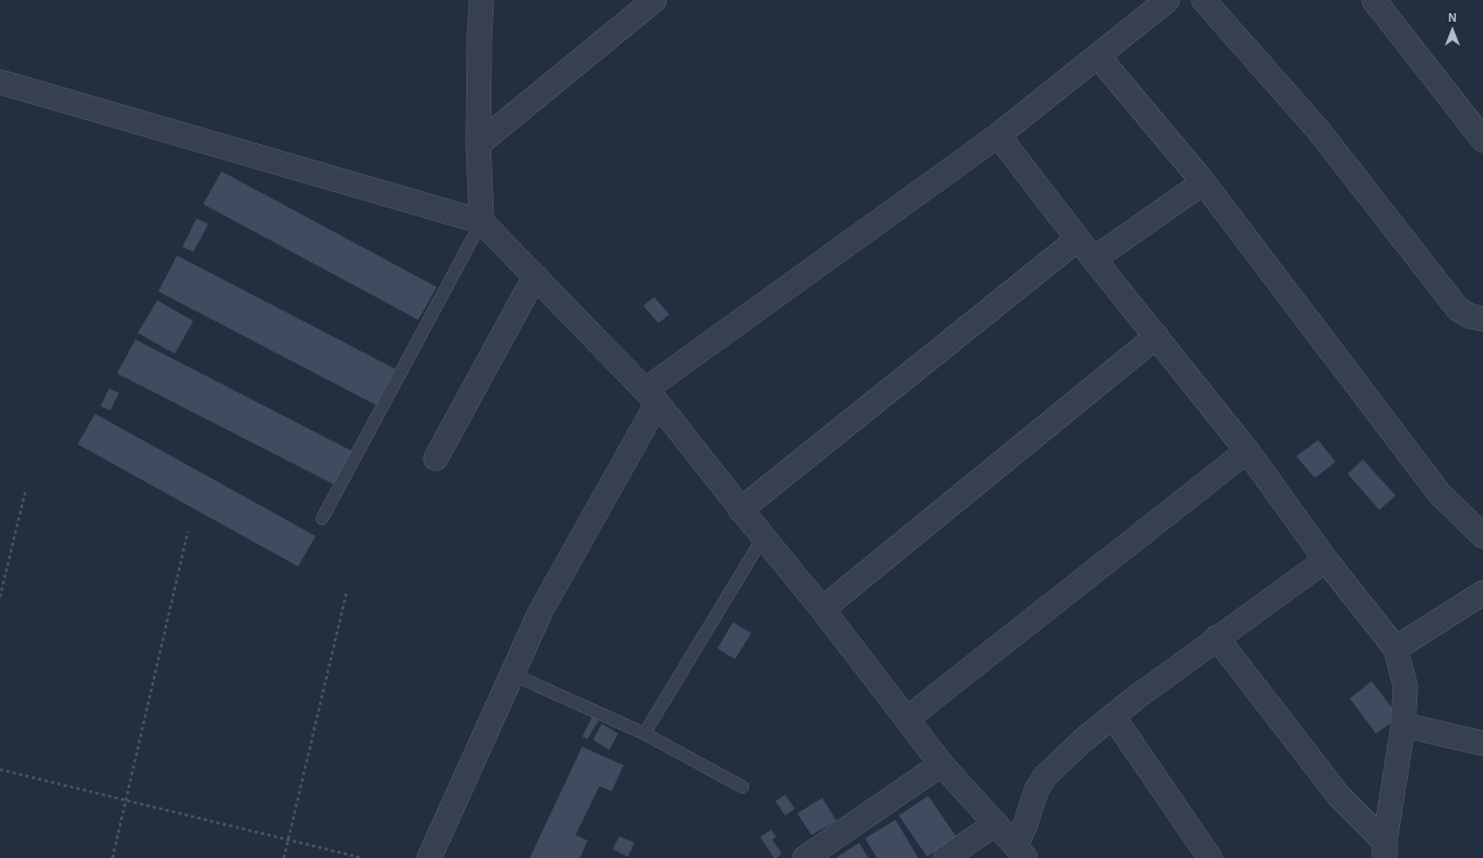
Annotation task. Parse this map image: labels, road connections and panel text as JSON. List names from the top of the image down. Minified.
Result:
{"north":"top"}
